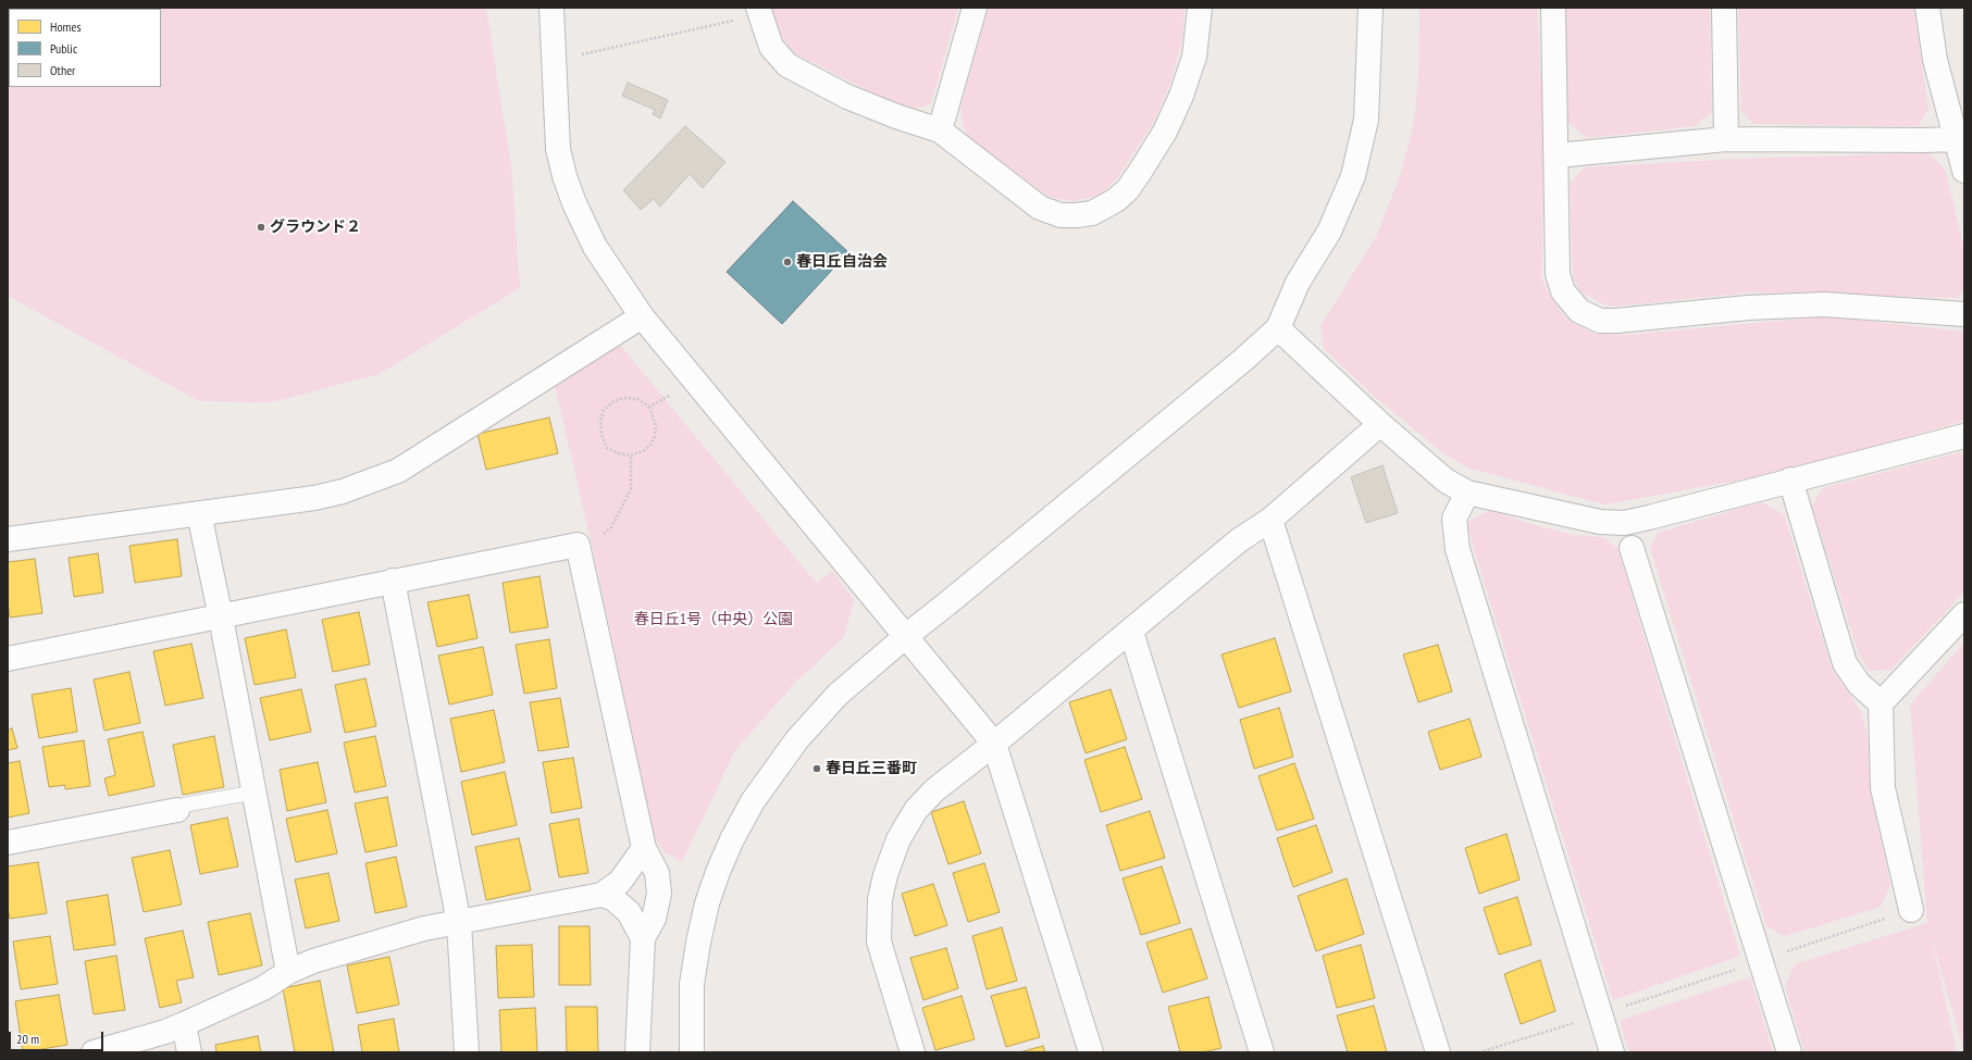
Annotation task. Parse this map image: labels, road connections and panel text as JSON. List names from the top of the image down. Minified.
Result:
{"parks":["春日丘1号（中央）公園"],"places":["グラウンド２","春日丘自治会","春日丘三番町"],"legend":["Homes","Public","Other"],"scale_bar":"20 m"}
